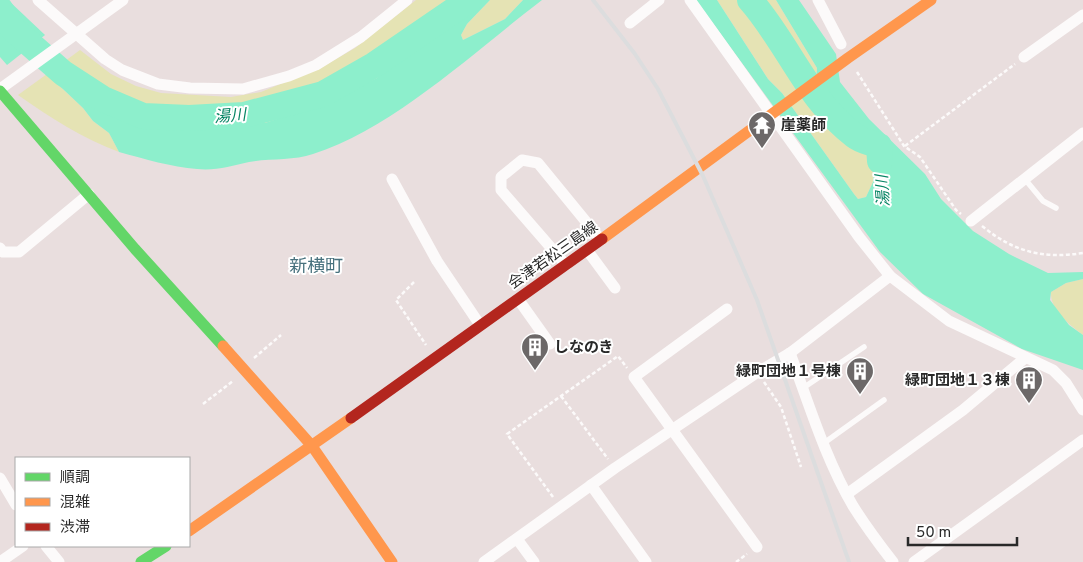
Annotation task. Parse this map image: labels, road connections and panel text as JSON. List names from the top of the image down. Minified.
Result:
{"streets":{"main road":["会津若松三島線"]},"districts":["新横町"],"water":["湯川"],"places":{"temple":["崖薬師"],"building":["しなのき","緑町団地１号棟","緑町団地１３棟"]},"legend":["順調","混雑","渋滞"],"scale_bar":"50 m"}
